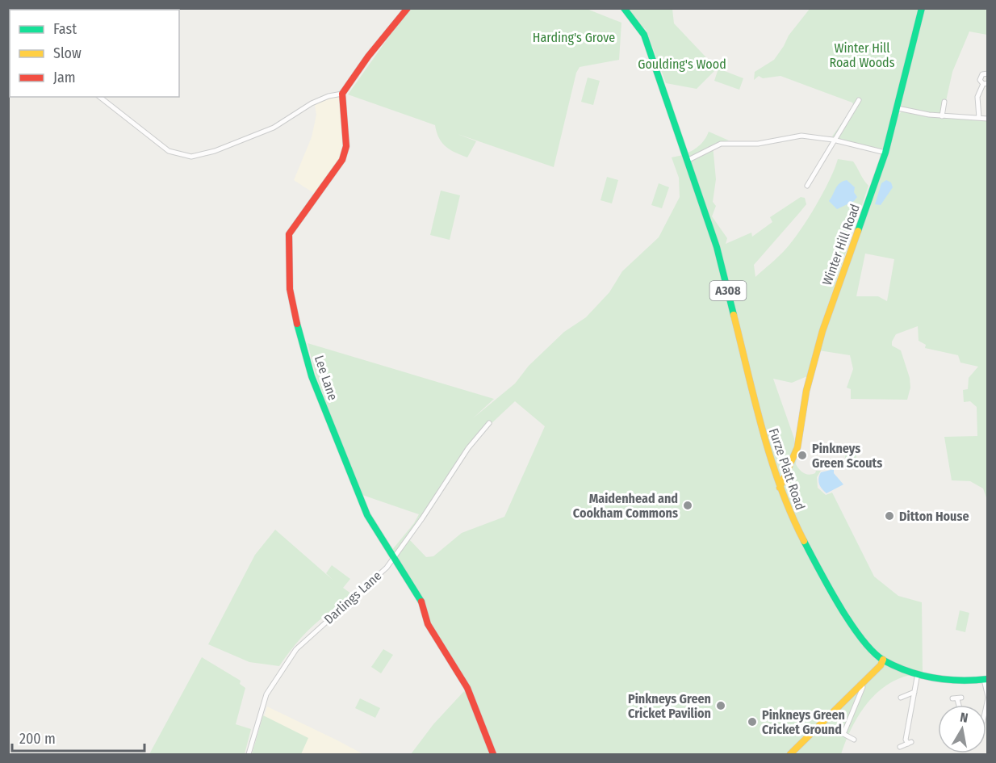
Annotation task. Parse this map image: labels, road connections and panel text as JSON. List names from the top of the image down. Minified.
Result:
{"streets":{"street":["Winter Hill Road","A308","Lee Lane","Furze Platt Road","Darlings Lane"]},"crossings":[["Winter Hill Road","Furze Platt Road"],["A308","Furze Platt Road"],["Lee Lane","Darlings Lane"]],"parks":["Harding's Grove","Winter Hill Road Woods","Goulding's Wood"],"places":["Pinkneys Green Scouts","Maidenhead and Cookham Commons","Ditton House","Pinkneys Green Cricket Pavilion","Pinkneys Green Cricket Ground"],"legend":["Fast","Slow","Jam"],"scale_bar":"200 m","north":"top"}
